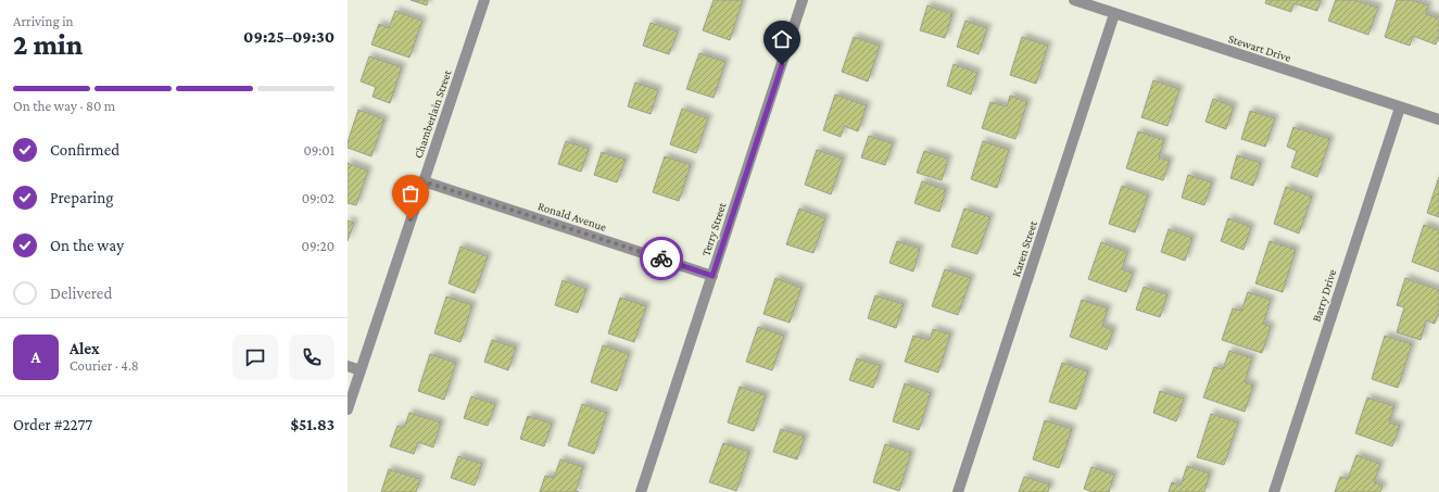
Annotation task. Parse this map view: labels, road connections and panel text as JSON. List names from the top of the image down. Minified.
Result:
{"streets":{"street":["Stewart Drive","Chamberlain Street","Ronald Avenue","Terry Street","Karen Street","Barry Drive"]},"crossings":[["Stewart Drive","Karen Street"],["Stewart Drive","Barry Drive"],["Chamberlain Street","Ronald Avenue"],["Ronald Avenue","Terry Street"]],"page":{"heading":["2 min","Arriving in","09:25–09:30"],"panel":["Alex","Courier · 4.8","Order #2277","$51.83"],"bar":"On the way · 80 m","list":[["Confirmed","09:01"],["Preparing","09:02"],["On the way","09:20"],"Delivered"],"round":"A"}}
